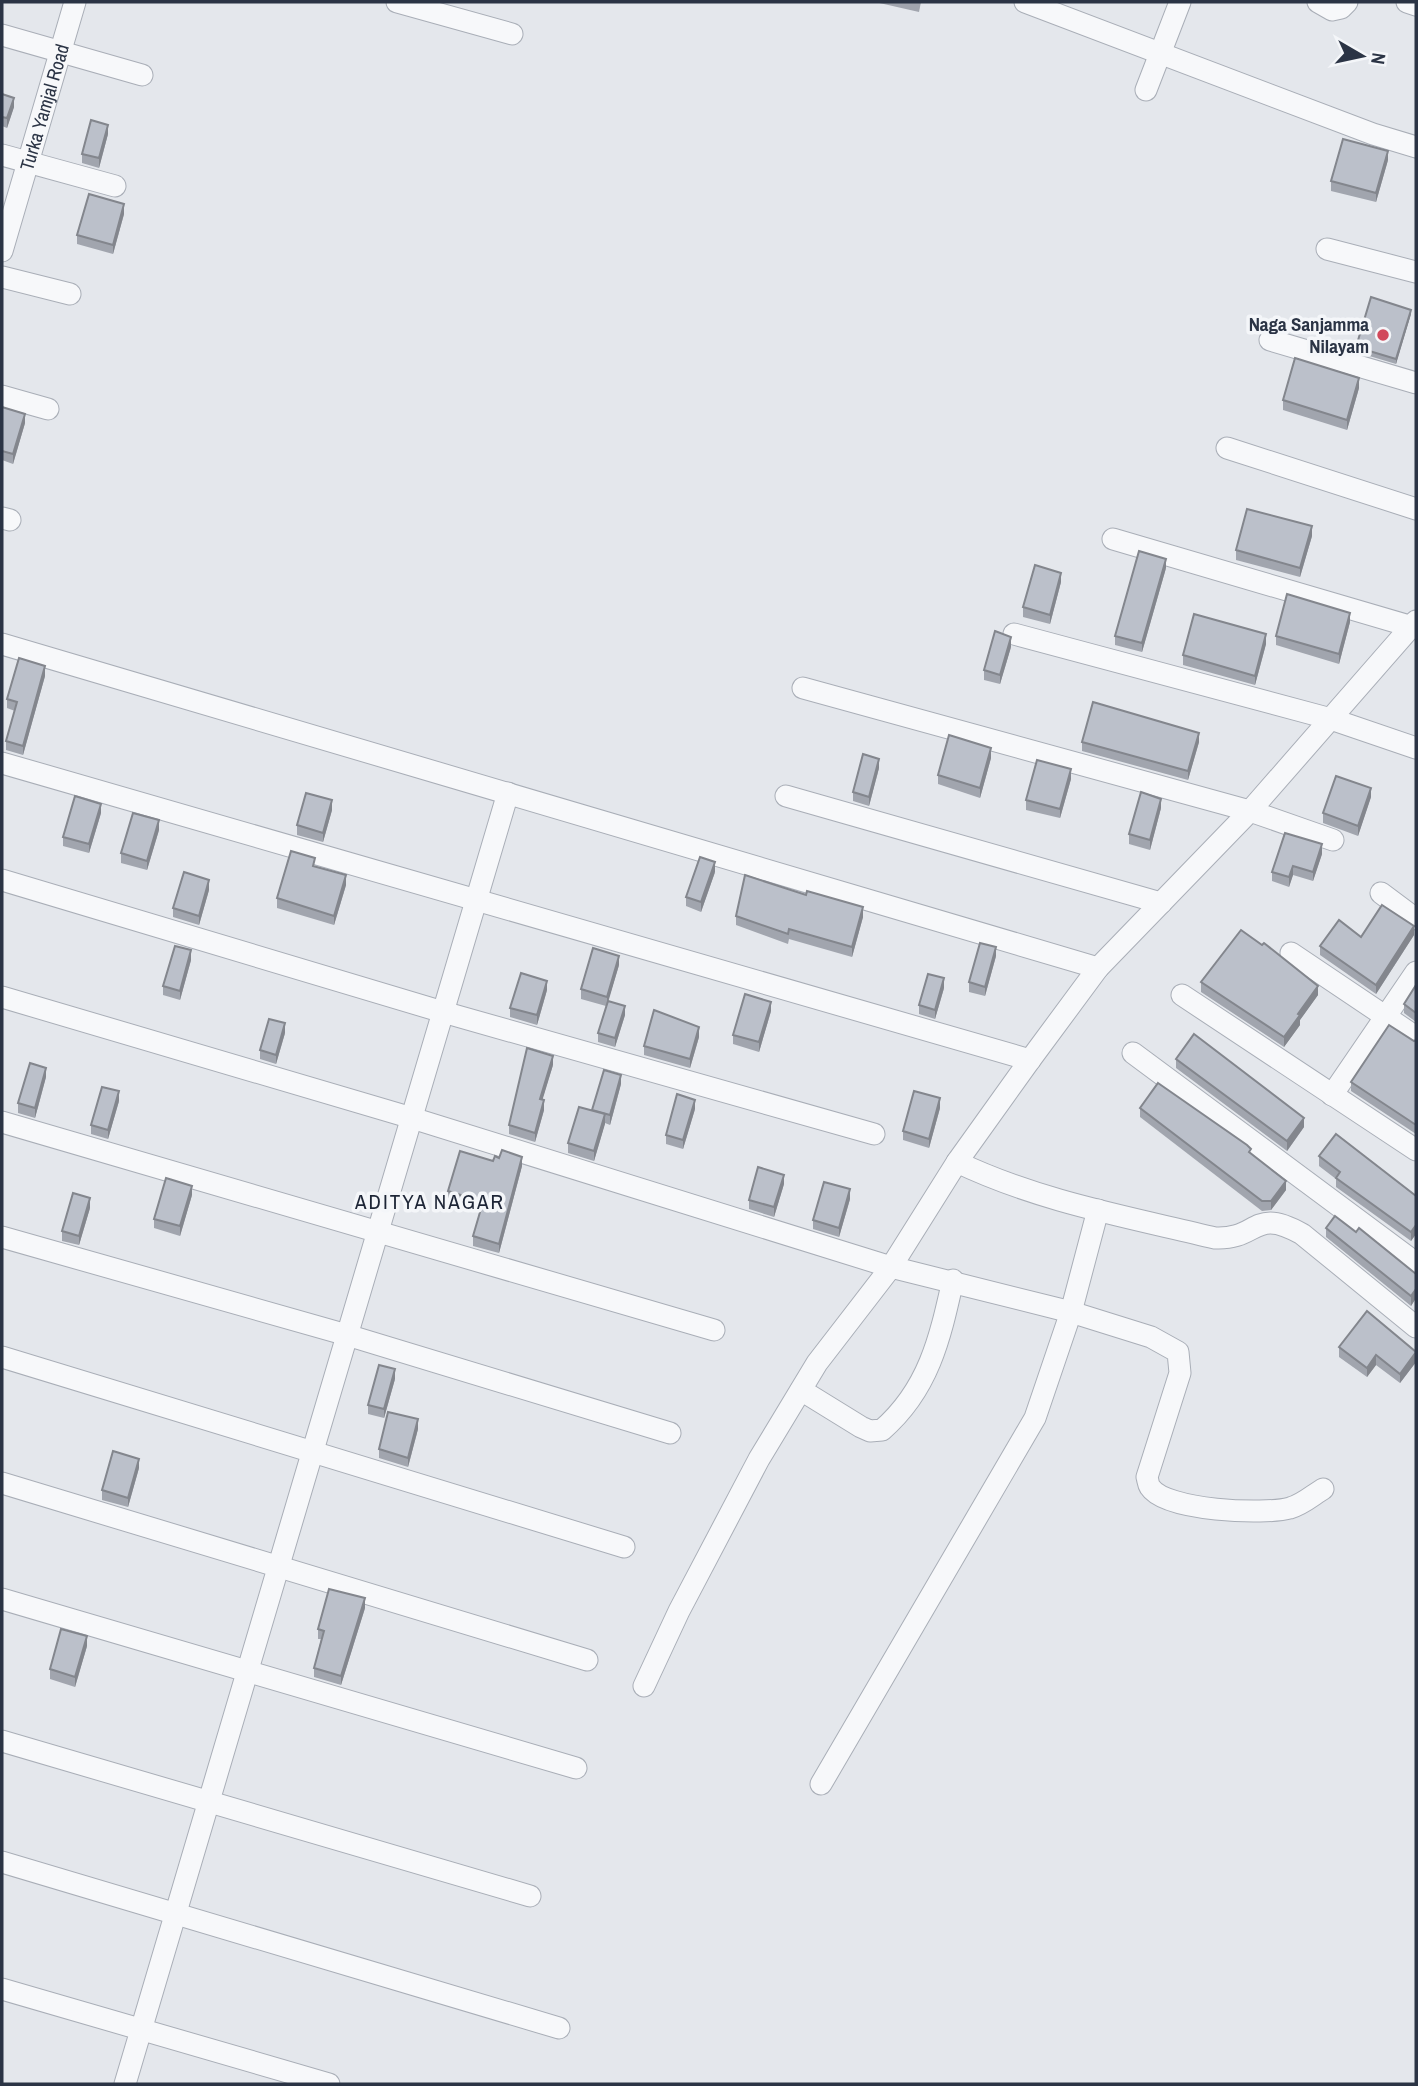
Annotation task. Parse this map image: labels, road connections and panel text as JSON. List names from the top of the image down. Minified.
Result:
{"streets":{"street":["Turka Yamjal Road"]},"districts":["ADITYA NAGAR"],"places":["Naga Sanjamma Nilayam"],"north":"right"}
